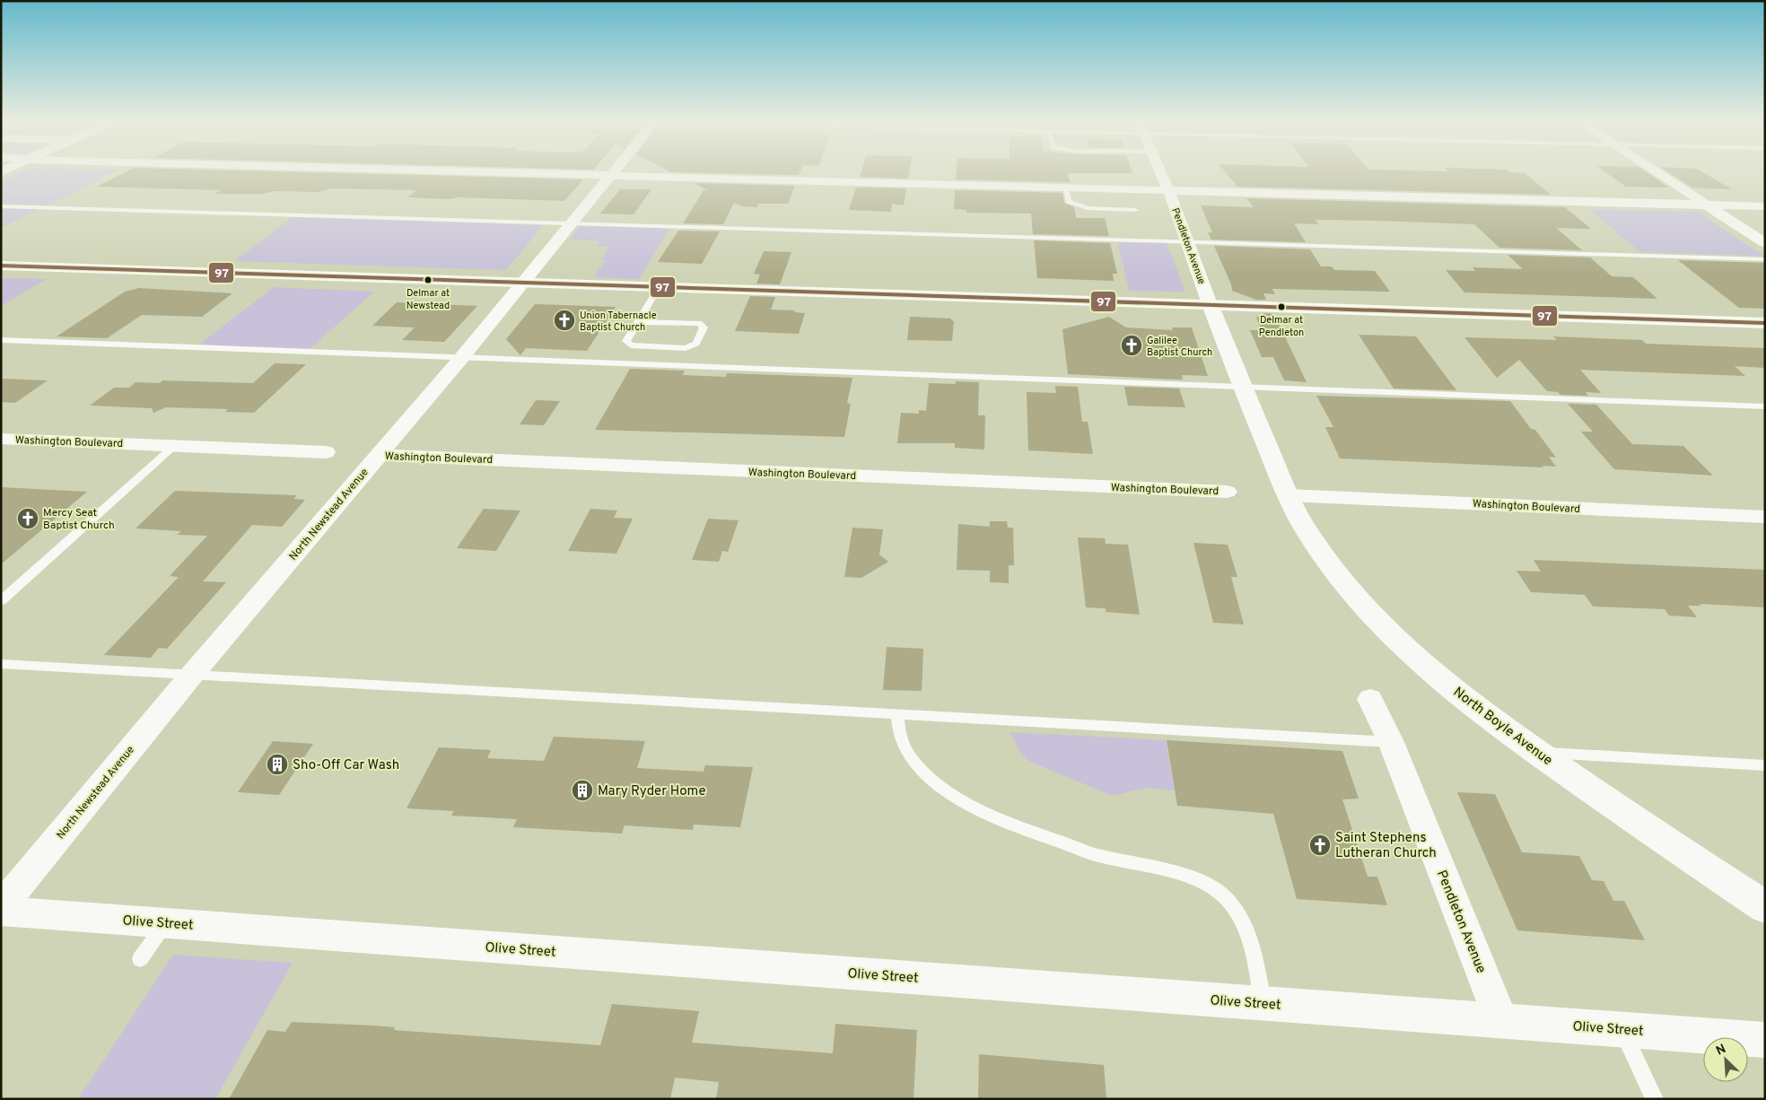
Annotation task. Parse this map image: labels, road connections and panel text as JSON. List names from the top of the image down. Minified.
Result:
{"streets":{"main road":["Pendleton Avenue","North Boyle Avenue"],"street":["Washington Boulevard","North Newstead Avenue","Olive Street"]},"crossings":[["Pendleton Avenue","Washington Boulevard"],["Pendleton Avenue","North Boyle Avenue"],["Pendleton Avenue","Olive Street"],["Washington Boulevard","North Newstead Avenue"],["Washington Boulevard","North Boyle Avenue"]],"places":{"other":["Delmar at Newstead","Delmar at Pendleton"],"church":["Union Tabernacle Baptist Church","Galilee Baptist Church","Mercy Seat Baptist Church","Saint Stephens Lutheran Church"],"building":["Sho-Off Car Wash","Mary Ryder Home"]},"lines":["transit line 97"],"north":"top left"}
